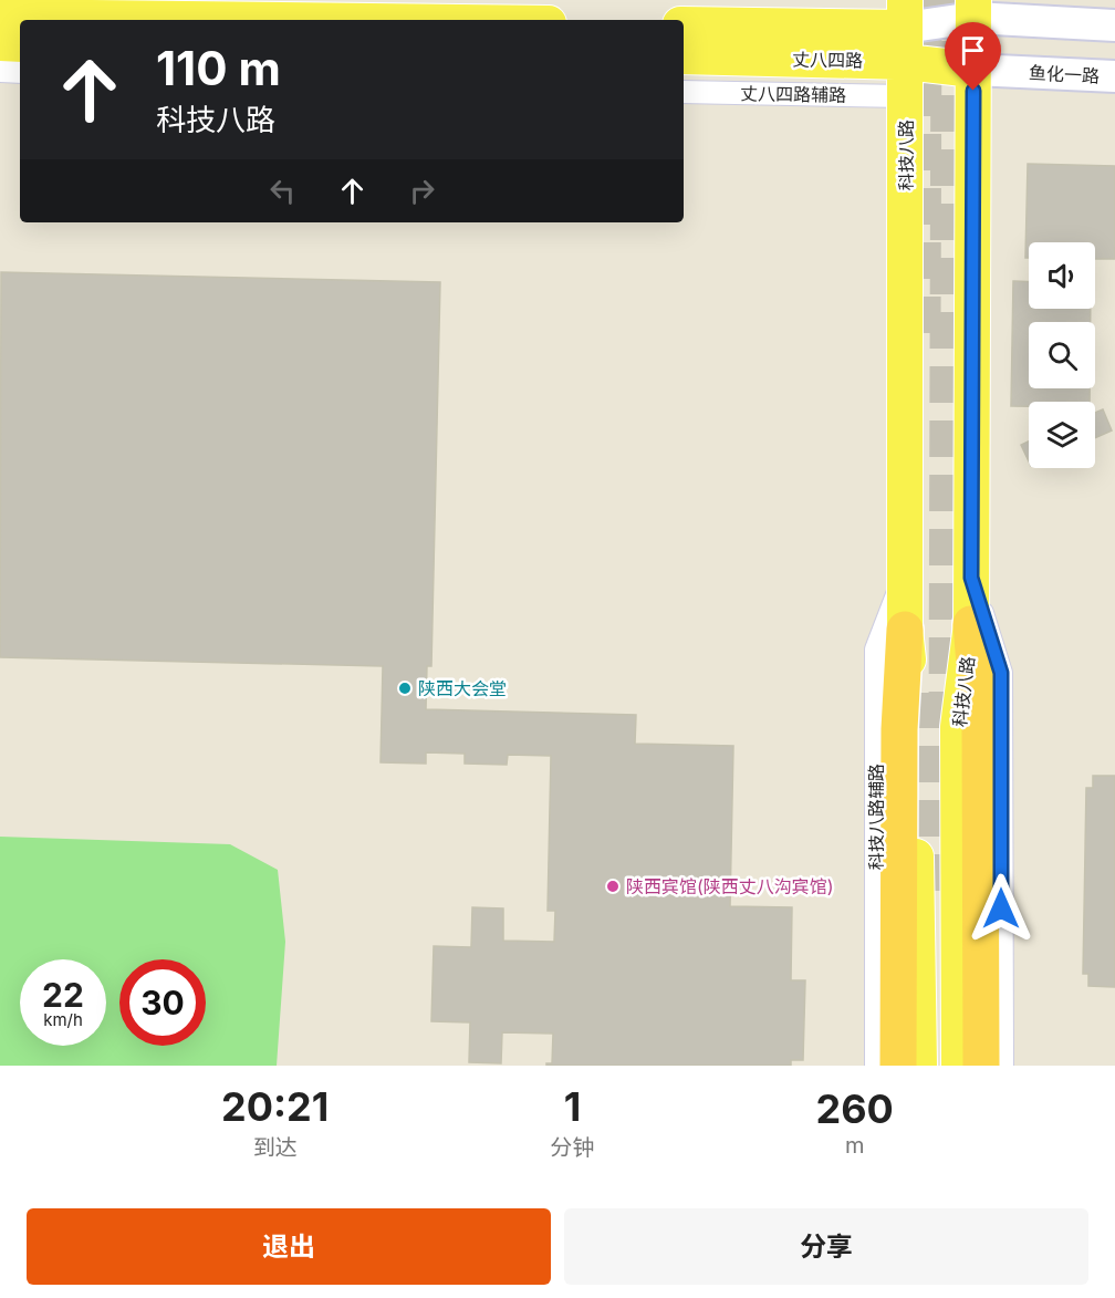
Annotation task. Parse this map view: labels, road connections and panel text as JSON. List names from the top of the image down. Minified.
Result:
{"streets":{"main road":["丈八四路","鱼化一路","科技八路"],"street":["丈八四路辅路","科技八路辅路"]},"crossings":[["丈八四路","鱼化一路"],["丈八四路","科技八路"],["鱼化一路","科技八路"],["丈八四路辅路","科技八路"],["科技八路","科技八路辅路"]],"places":["陕西大会堂","陕西宾馆(陕西丈八沟宾馆)"],"page":{"turn":["110 m","科技八路"],"speed":"22 km/h","limit":"30","eta":["20:21","到达","1","分钟","260","m"],"buttons":["退出","分享"]}}
